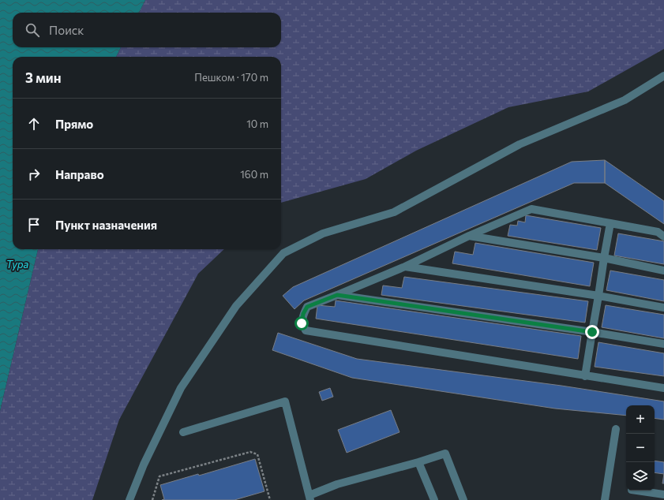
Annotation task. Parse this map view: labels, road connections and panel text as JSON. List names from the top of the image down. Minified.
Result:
{"water":["Тура"],"page":{"search":"Поиск","heading":["3 мин","Пешком · 170 m"],"list":[["Прямо","10 m"],["Направо","160 m"],"Пункт назначения"],"map_buttons":["+","−"]}}
